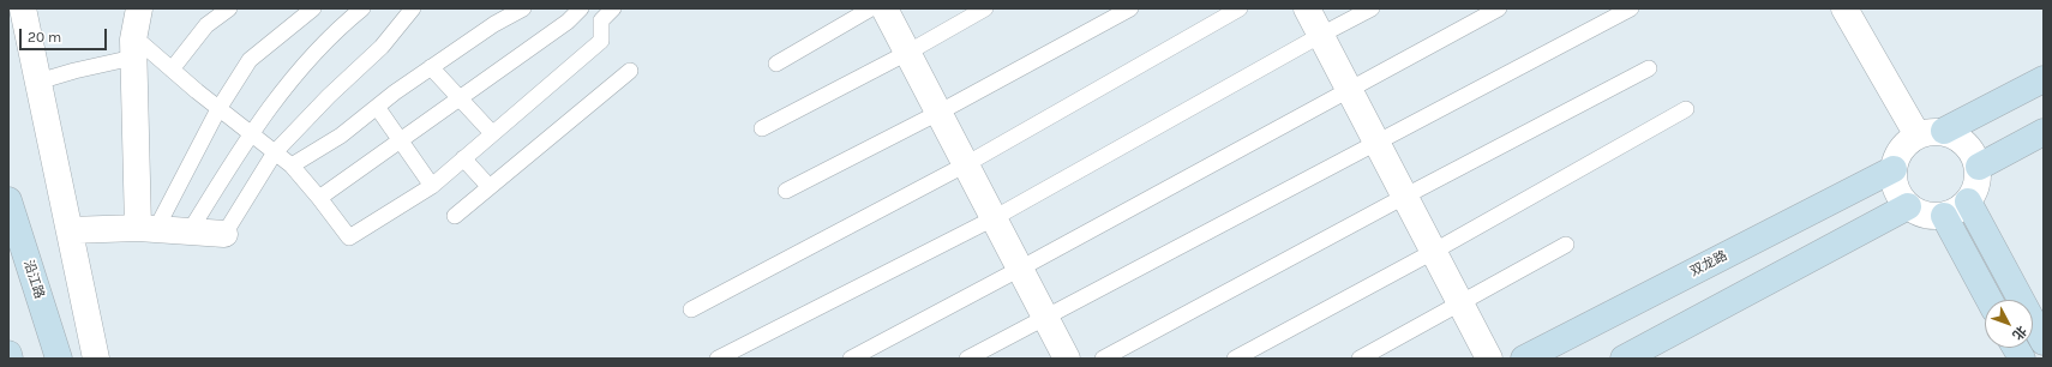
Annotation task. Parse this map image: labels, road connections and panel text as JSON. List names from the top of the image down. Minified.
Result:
{"streets":{"street":["双龙路","沿江路"]},"scale_bar":"20 m","north":"bottom right"}
